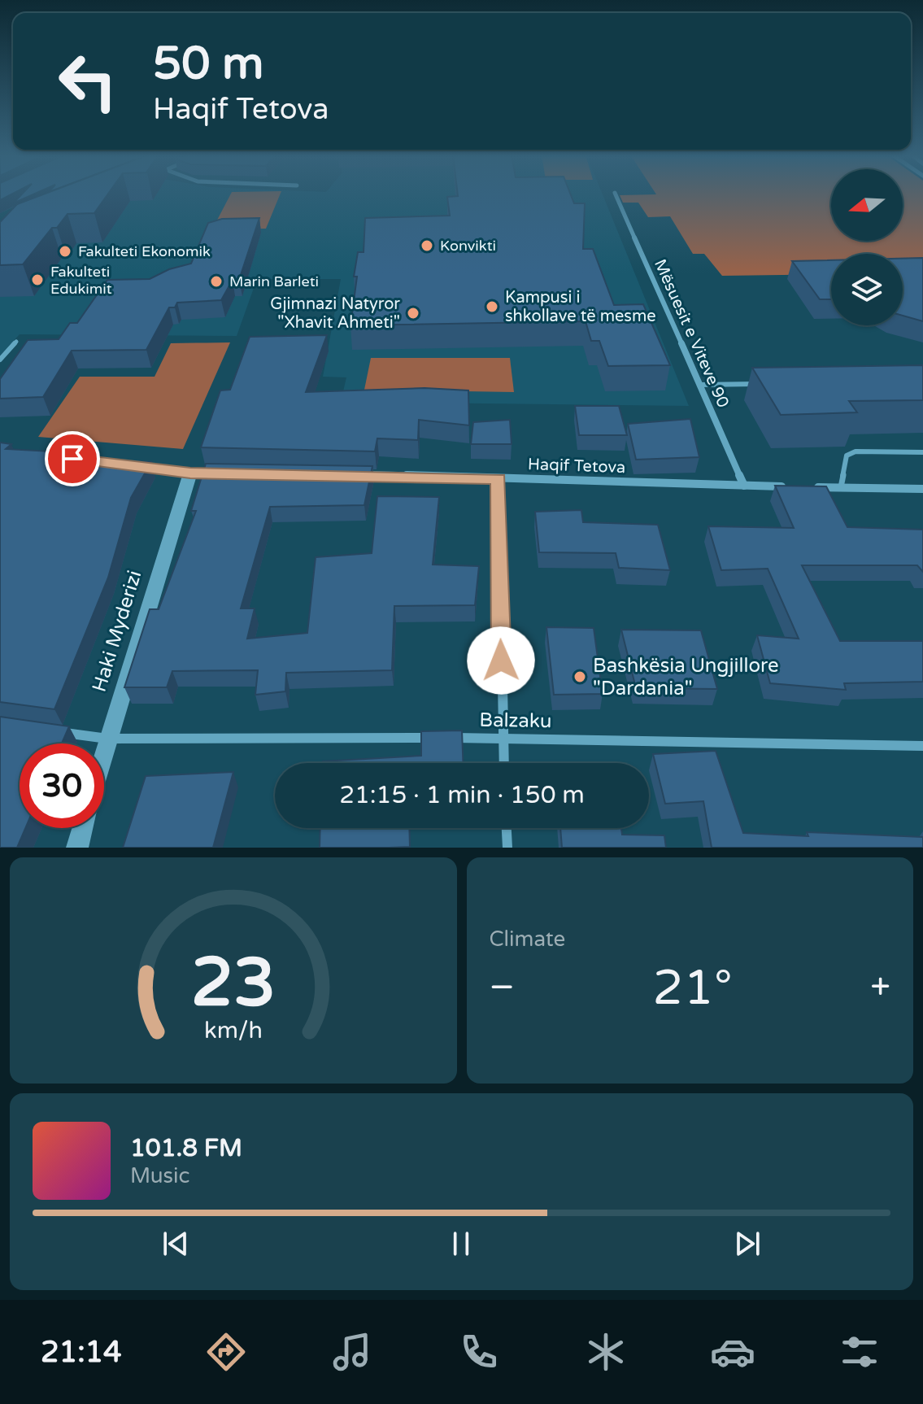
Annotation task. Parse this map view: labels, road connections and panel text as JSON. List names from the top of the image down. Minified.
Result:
{"streets":{"street":["Mësuesit e Viteve 90","Haqif Tetova","Haki Myderizi","Balzaku"]},"crossings":[["Mësuesit e Viteve 90","Haqif Tetova"],["Haki Myderizi","Balzaku"]],"places":["Konvikti","Fakulteti Ekonomik","Fakulteti Edukimit","Marin Barleti","Kampusi i shkollave të mesme","Gjimnazi Natyror \"Xhavit Ahmeti\"","Bashkësia Ungjillore \"Dardania\""],"north":"left","page":{"turn":["50 m","Haqif Tetova"],"limit":"30","trip":"21:15 · 1 min · 150 m","tile":"Climate","heat":["−","21°","+"],"song":["101.8 FM","Music"],"tabs":"21:14","gauge":["23","km/h"]}}
